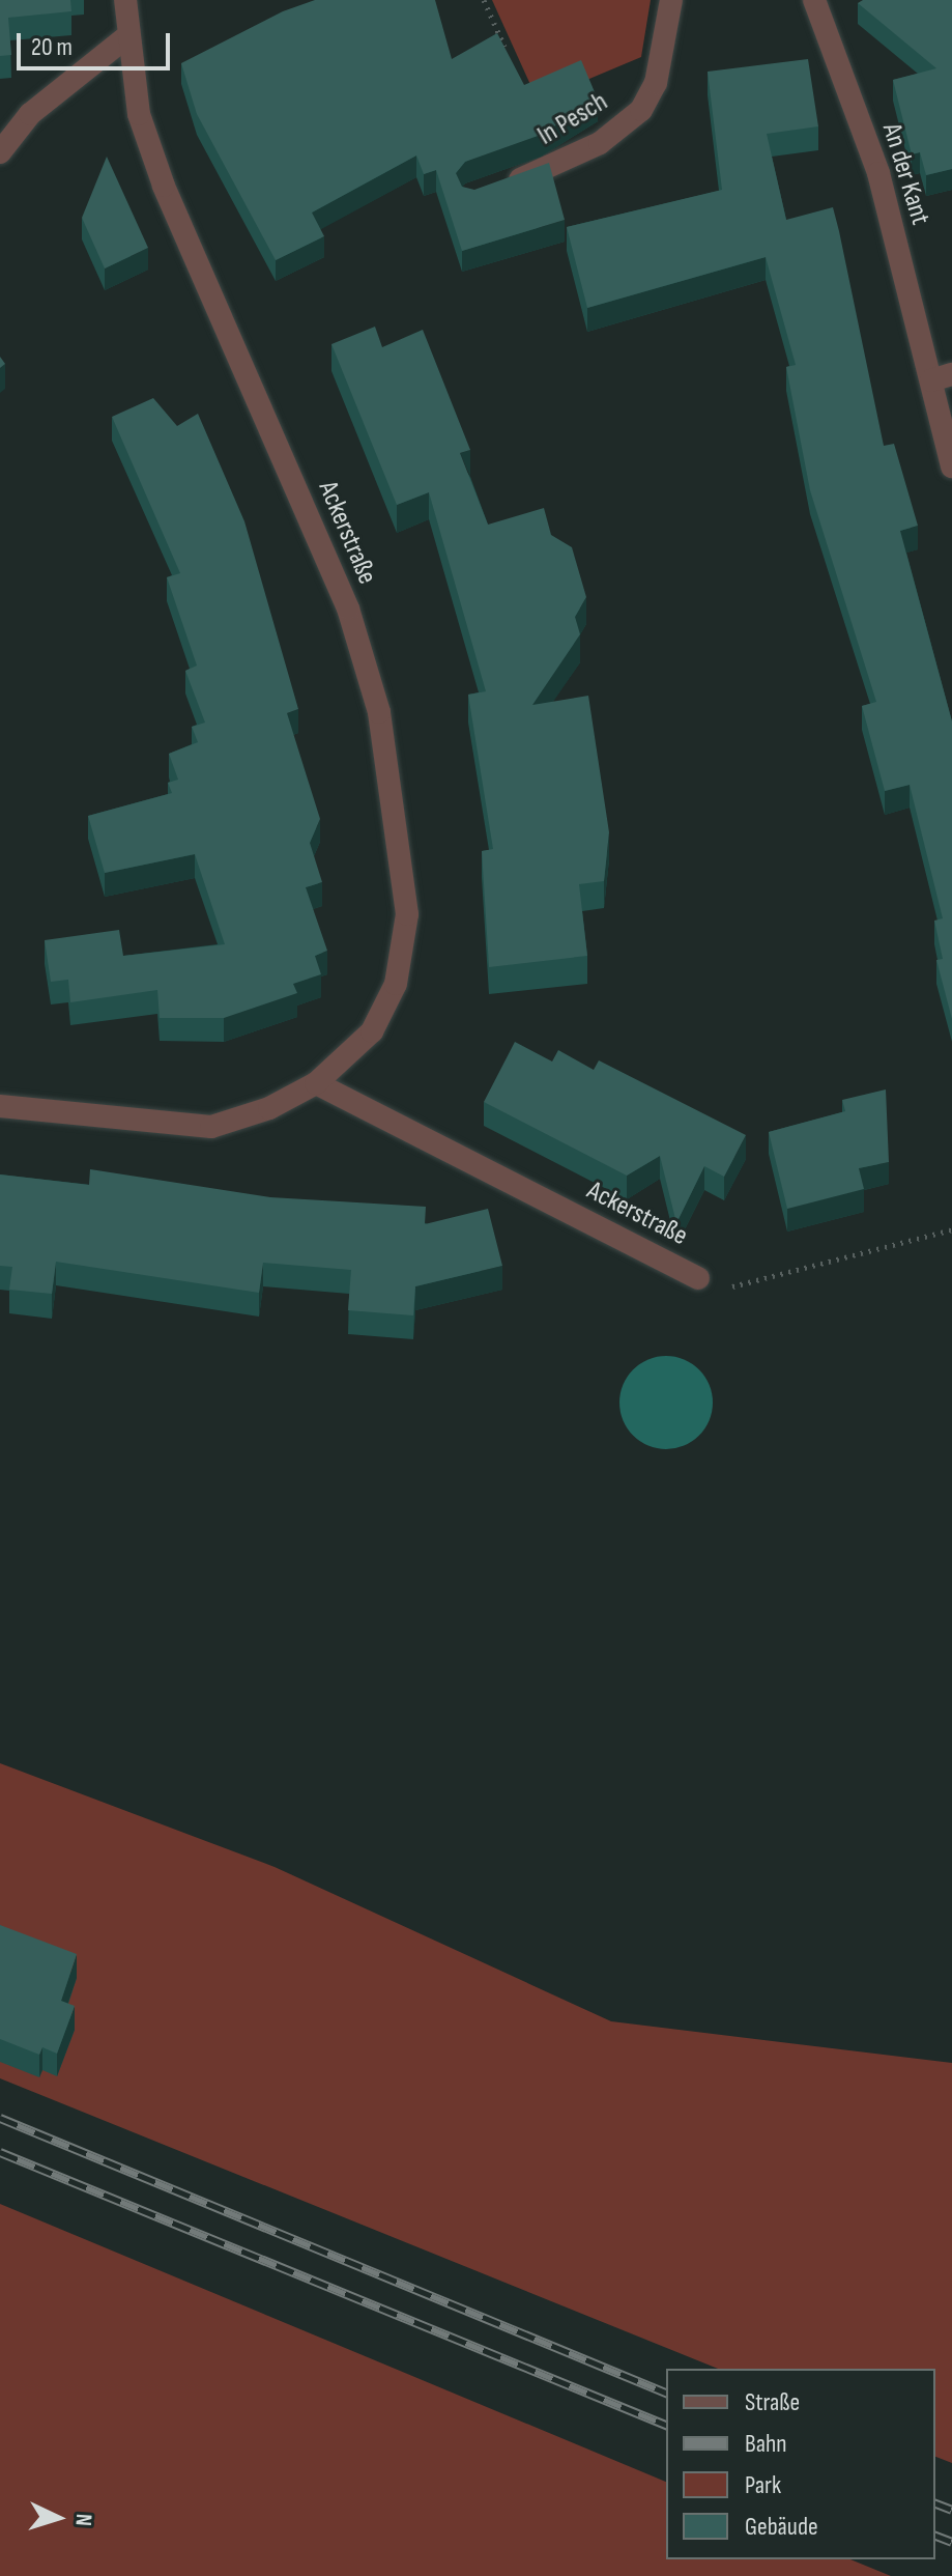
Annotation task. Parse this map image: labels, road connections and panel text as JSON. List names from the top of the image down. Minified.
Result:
{"streets":{"street":["In Pesch","An der Kant","Ackerstraße"]},"legend":["Straße","Bahn","Park","Gebäude"],"scale_bar":"20 m","north":"right"}
